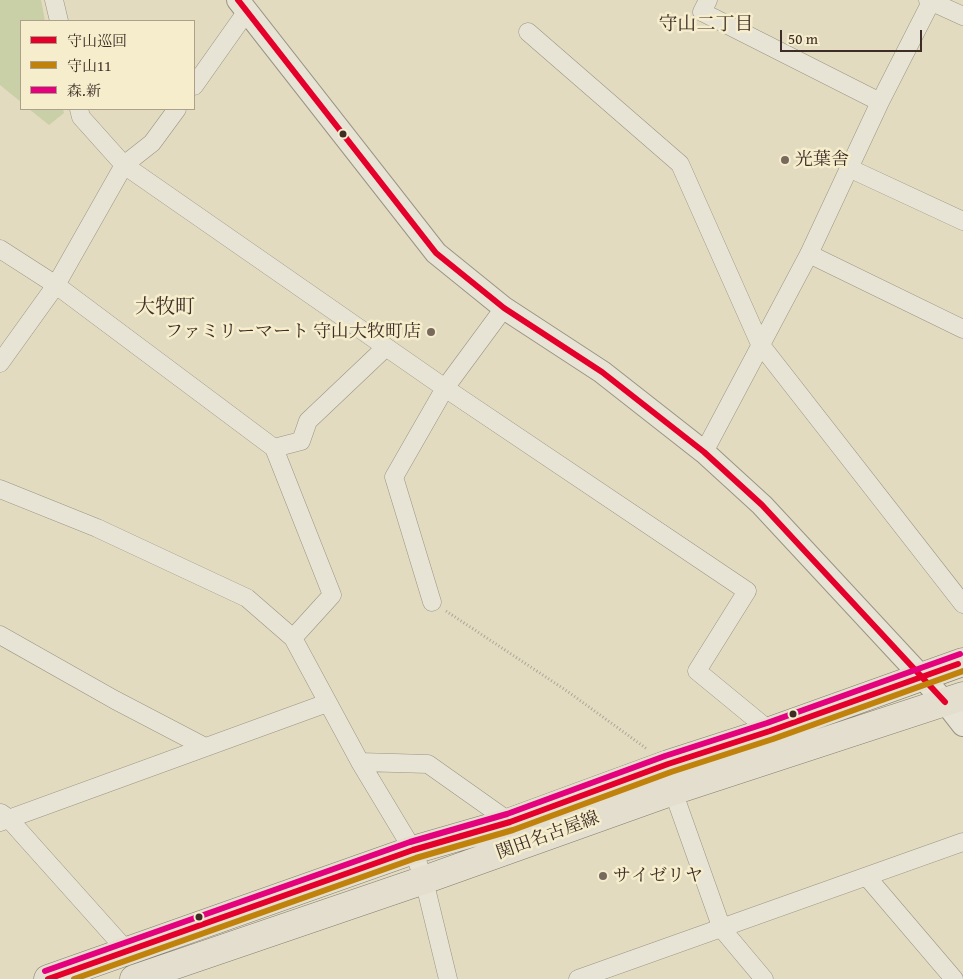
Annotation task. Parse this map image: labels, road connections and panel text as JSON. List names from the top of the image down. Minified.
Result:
{"streets":{"main road":["関田名古屋線"]},"districts":["守山二丁目","大牧町"],"places":["光葉舎","ファミリーマート 守山大牧町店","サイゼリヤ"],"lines":["transit line 守山巡回","transit line 森.新","transit line 守山11"],"legend":["守山巡回","守山11","森.新"],"scale_bar":"50 m"}
